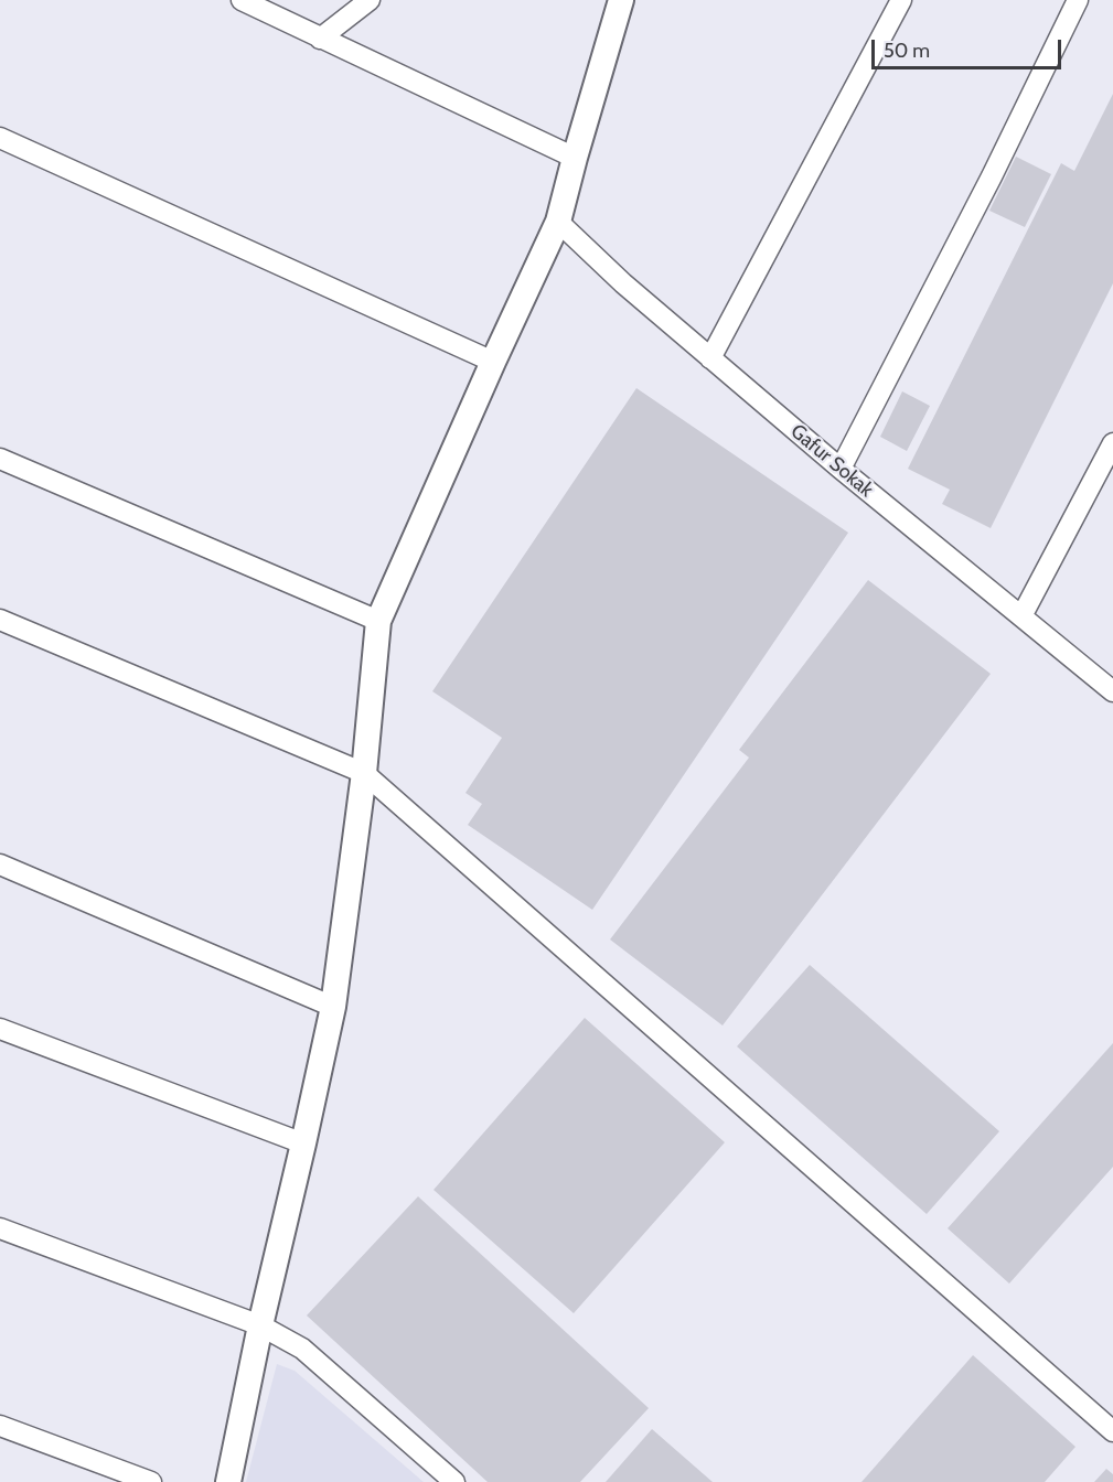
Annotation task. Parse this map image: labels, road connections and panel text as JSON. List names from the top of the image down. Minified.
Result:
{"streets":{"street":["Gafur Sokak"]},"scale_bar":"50 m"}
